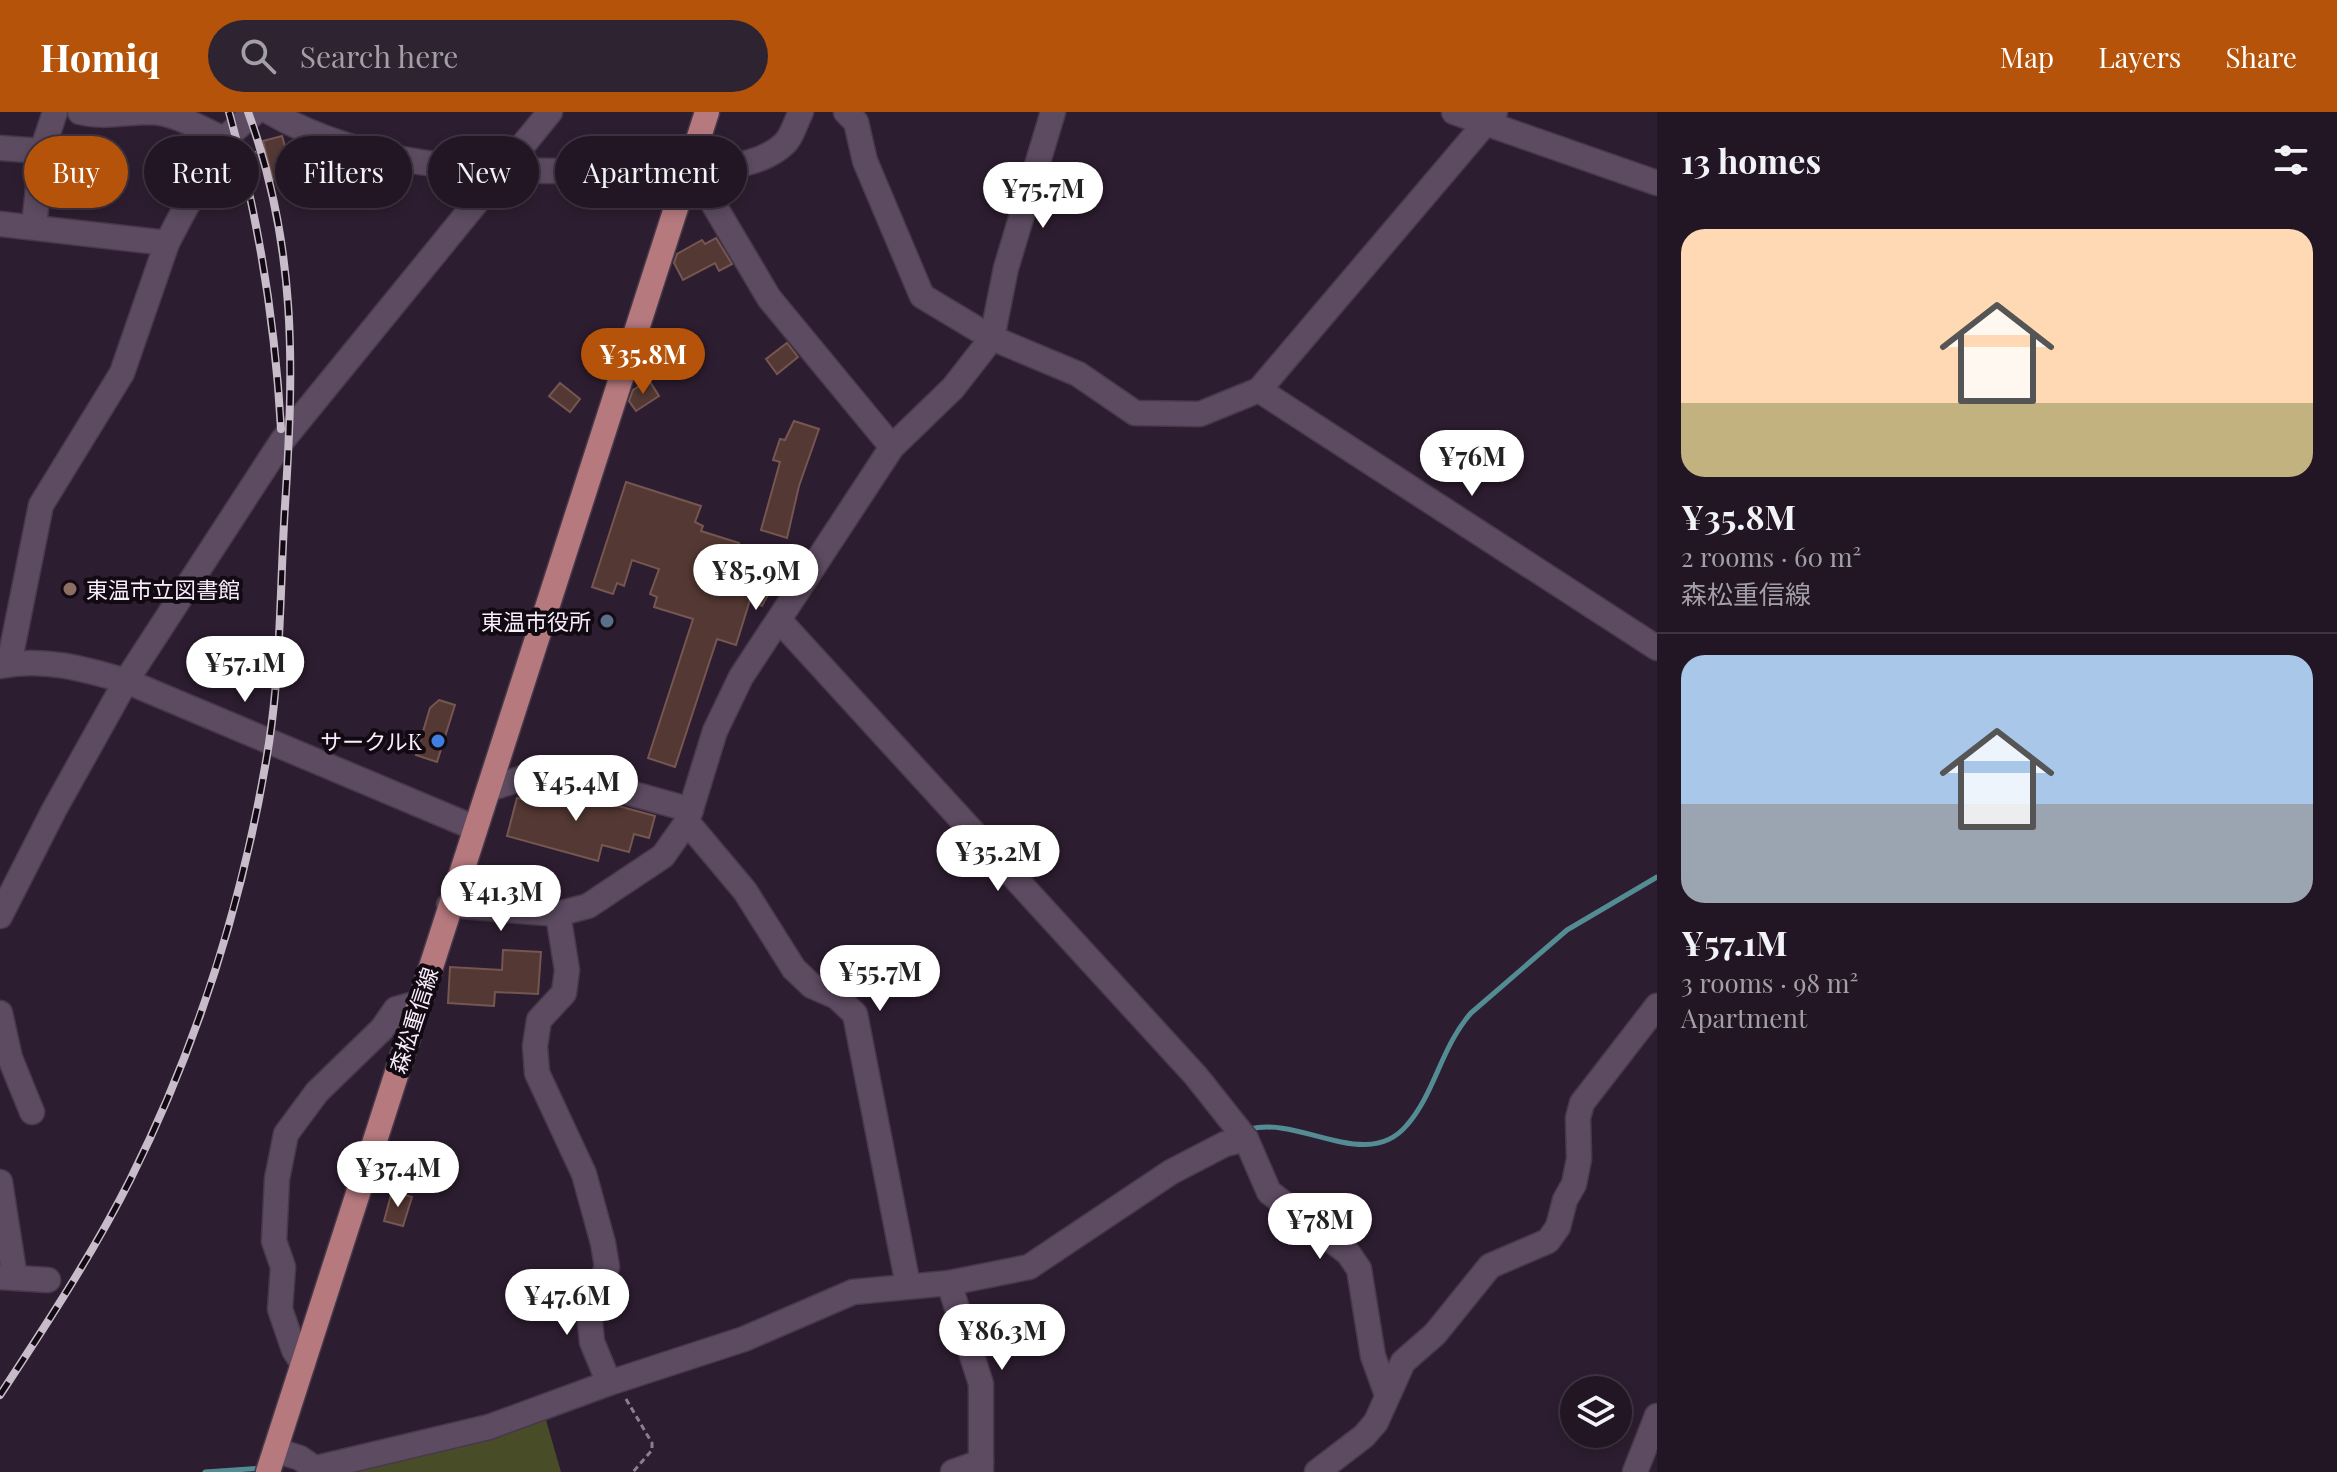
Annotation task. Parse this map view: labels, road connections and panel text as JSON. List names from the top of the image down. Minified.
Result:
{"streets":{"main road":["森松重信線"]},"places":["東温市立図書館","東温市役所","サークルK"],"page":{"header":"Homiq","search":"Search here","nav":["Map","Layers","Share"],"heading":"13 homes","chip":["Buy","Rent","Filters","New","Apartment"],"price":["¥75.7M","¥35.8M","¥76M","¥85.9M","¥57.1M","¥45.4M","¥35.2M","¥41.3M","¥55.7M","¥37.4M","¥78M","¥47.6M","¥86.3M"],"list":[{"name":"¥35.8M","note":"2 rooms · 60 m² · 森松重信線"},{"name":"¥57.1M","note":"3 rooms · 98 m² · Apartment"}]}}
